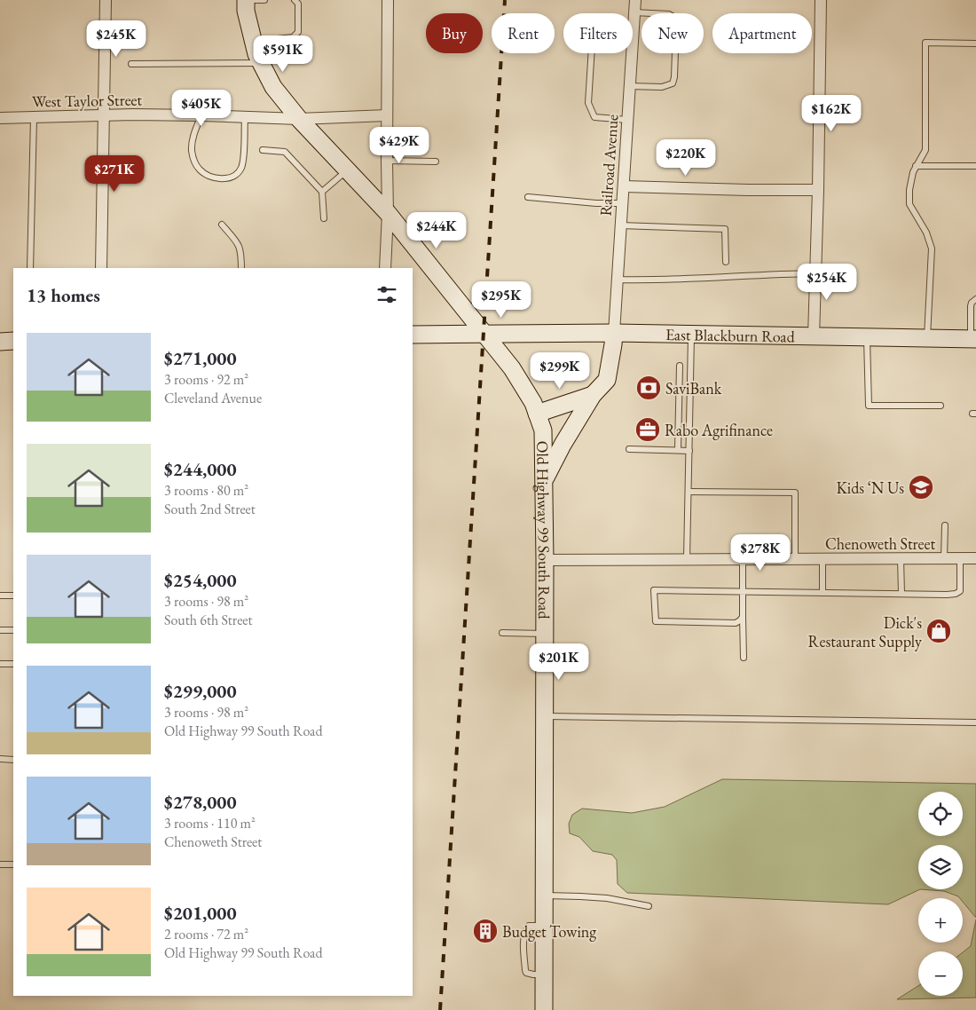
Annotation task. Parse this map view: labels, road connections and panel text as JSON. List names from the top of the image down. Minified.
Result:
{"streets":{"street":["West Taylor Street","Railroad Avenue","East Blackburn Road","Old Highway 99 South Road","Chenoweth Street"]},"crossings":[["West Taylor Street","Old Highway 99 South Road"],["Railroad Avenue","East Blackburn Road"],["East Blackburn Road","Old Highway 99 South Road"],["Old Highway 99 South Road","Chenoweth Street"]],"places":{"bank":["SaviBank"],"office":["Rabo Agrifinance"],"school or university":["Kids ‘N Us"],"shop":["Dick's Restaurant Supply"],"building":["Budget Towing"]},"page":{"chip":["Buy","Rent","Filters","New","Apartment"],"price":["$245K","$591K","$405K","$162K","$429K","$220K","$271K","$244K","$254K","$295K","$299K","$278K","$201K"],"heading":"13 homes","list":[{"name":"$271,000","note":"3 rooms · 92 m² · Cleveland Avenue"},{"name":"$244,000","note":"3 rooms · 80 m² · South 2nd Street"},{"name":"$254,000","note":"3 rooms · 98 m² · South 6th Street"},{"name":"$299,000","note":"3 rooms · 98 m² · Old Highway 99 South Road"},{"name":"$278,000","note":"3 rooms · 110 m² · Chenoweth Street"},{"name":"$201,000","note":"2 rooms · 72 m² · Old Highway 99 South Road"}],"map_buttons":["+","−"]}}
